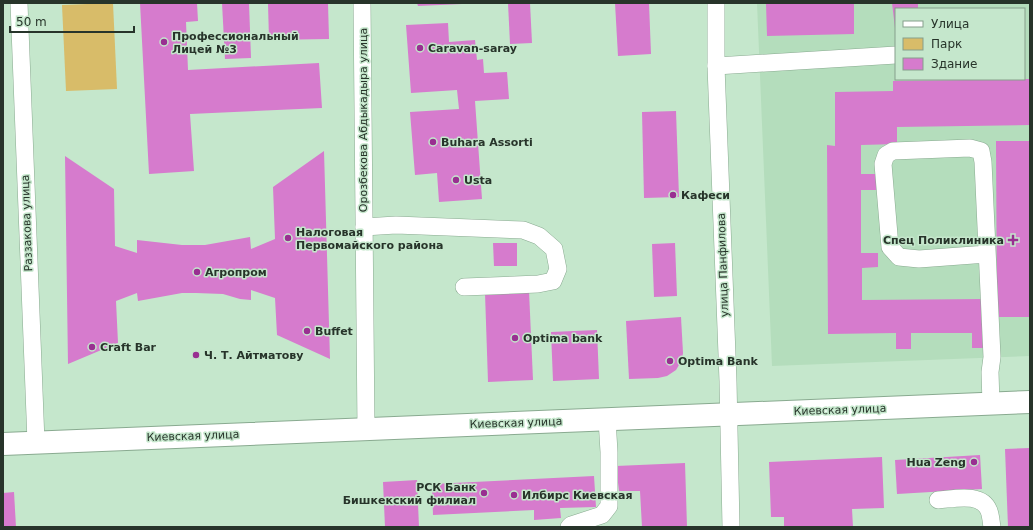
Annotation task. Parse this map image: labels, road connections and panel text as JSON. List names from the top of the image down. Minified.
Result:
{"streets":{"main road":["Киевская улица"],"street":["Орозбекова Абдыкадыра улица","Раззакова улица","улица Панфилова"]},"crossings":[["Орозбекова Абдыкадыра улица","Киевская улица"],["Раззакова улица","Киевская улица"],["улица Панфилова","Киевская улица"]],"places":{"other":["Профессиональный Лицей №3","Caravan-saray","Buhara Assorti","Usta","Кафеси","Налоговая Первомайского района","Агропром","Buffet","Optima bank","Craft Bar","Ч. Т. Айтматову","Optima Bank","Hua Zeng","РСК Банк Бишкекский филиал","Илбирс Киевская"],"health":["Спец Поликлиника"]},"legend":["Улица","Парк","Здание"],"scale_bar":"50 m"}
